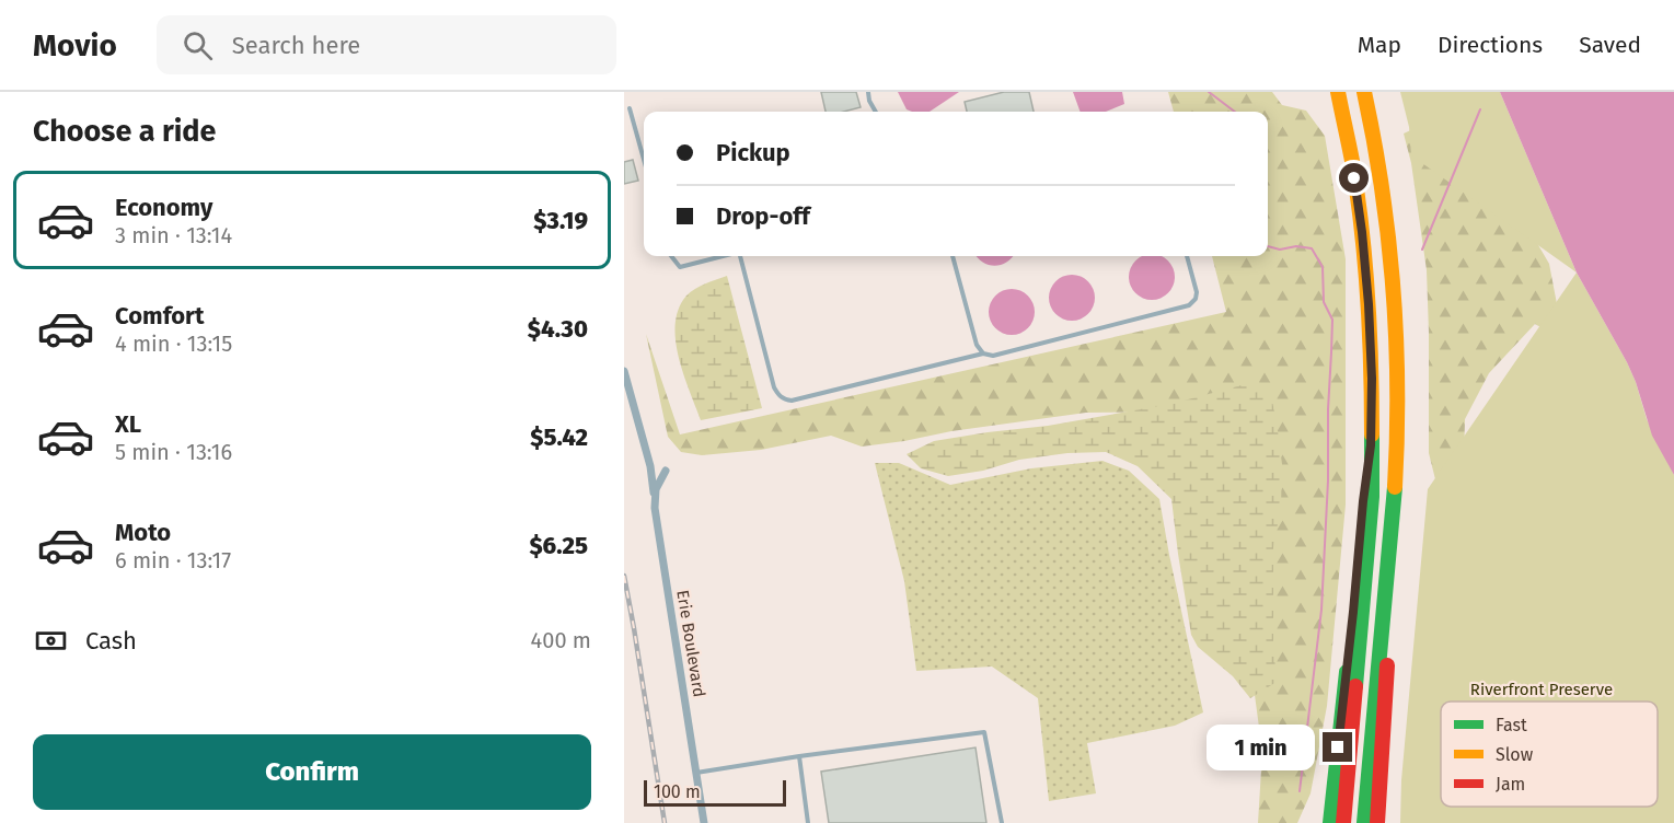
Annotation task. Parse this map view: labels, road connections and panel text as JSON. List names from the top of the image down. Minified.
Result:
{"streets":{"street":["Erie Boulevard"]},"parks":["Riverfront Preserve"],"legend":["Fast","Slow","Jam"],"scale_bar":"100 m","page":{"header":"Movio","search":"Search here","nav":["Map","Directions","Saved"],"heading":"Choose a ride","banner":["Pickup","Drop-off"],"list":[{"name":"Economy","note":"3 min · 13:14","value":"$3.19"},{"name":"Comfort","note":"4 min · 13:15","value":"$4.30"},{"name":"XL","note":"5 min · 13:16","value":"$5.42"},{"name":"Moto","note":"6 min · 13:17","value":"$6.25"}],"pay":["Cash","400 m"],"buttons":"Confirm","bubble":"1 min","scale":"100 m"}}
